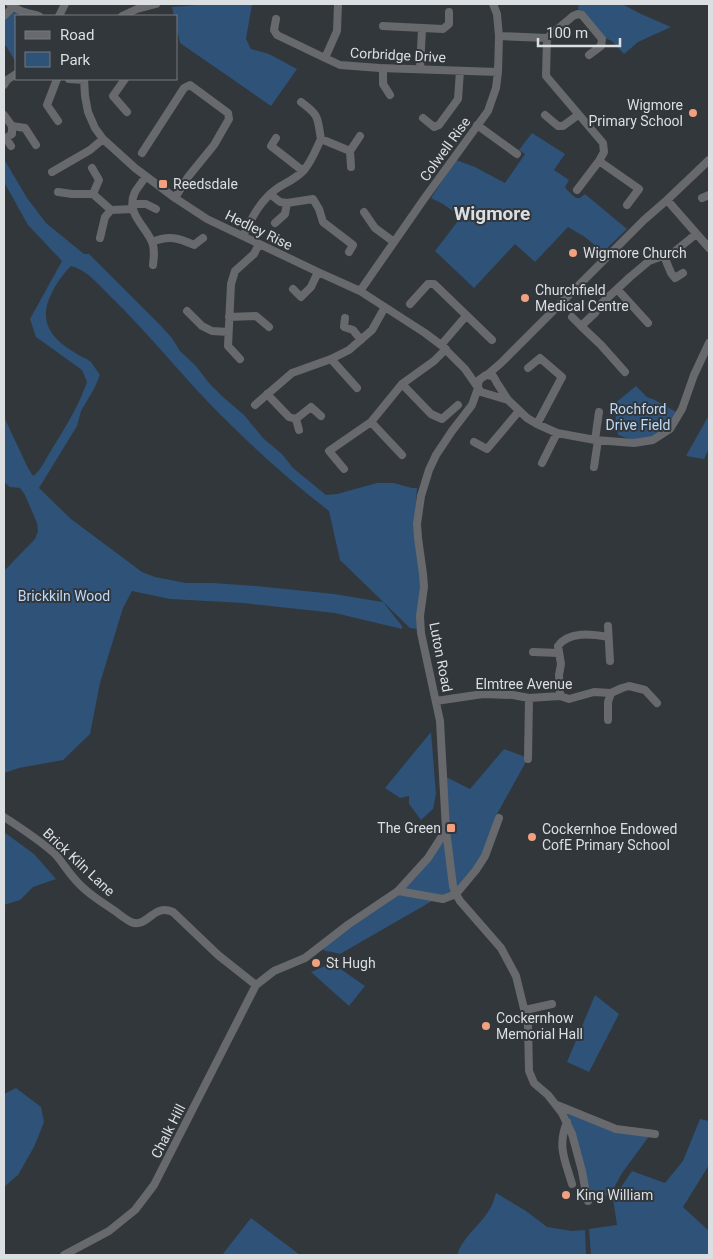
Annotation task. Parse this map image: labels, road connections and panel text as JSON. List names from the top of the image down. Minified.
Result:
{"streets":{"street":["Corbridge Drive","Colwell Rise","Hedley Rise","Luton Road","Elmtree Avenue","Brick Kiln Lane","Chalk Hill"]},"crossings":[["Corbridge Drive","Colwell Rise"],["Colwell Rise","Hedley Rise"],["Luton Road","Elmtree Avenue"],["Brick Kiln Lane","Chalk Hill"]],"districts":["Wigmore"],"parks":["Rochford Drive Field","Brickkiln Wood"],"places":{"other":["Wigmore Primary School","Wigmore Church","Churchfield Medical Centre","Cockernhoe Endowed CofE Primary School","St Hugh","Cockernhow Memorial Hall","King William"],"transit":["Reedsdale","The Green"]},"legend":["Road","Park"],"scale_bar":"100 m"}
